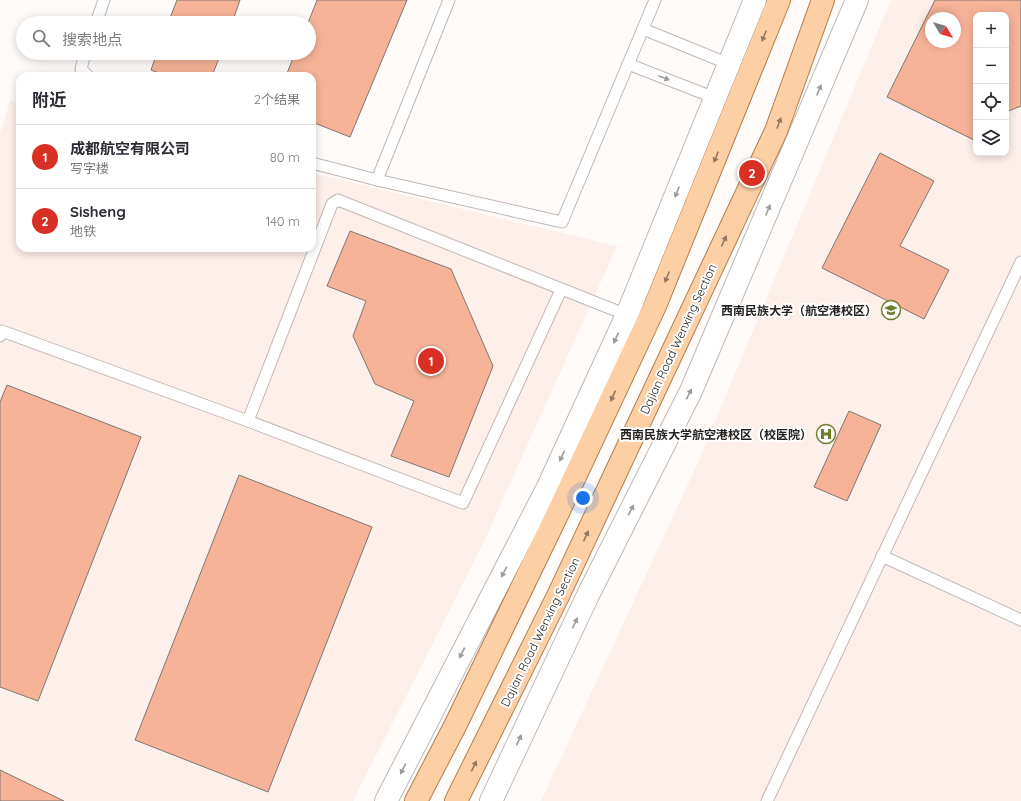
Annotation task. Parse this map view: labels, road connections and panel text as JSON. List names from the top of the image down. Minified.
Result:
{"streets":{"main road":["Dajian Road Wenxing Section"]},"places":{"school or university":["西南民族大学（航空港校区）"],"hospital":["西南民族大学航空港校区（校医院）"]},"north":"bottom right","page":{"map_buttons":["+","−"],"search":"搜索地点","heading":["附近","2个结果"],"list":[{"mark":"1","name":"成都航空有限公司","note":"写字楼","value":"80 m"},{"mark":"2","name":"Sisheng","note":"地铁","value":"140 m"}],"pins":["2","1"]}}
